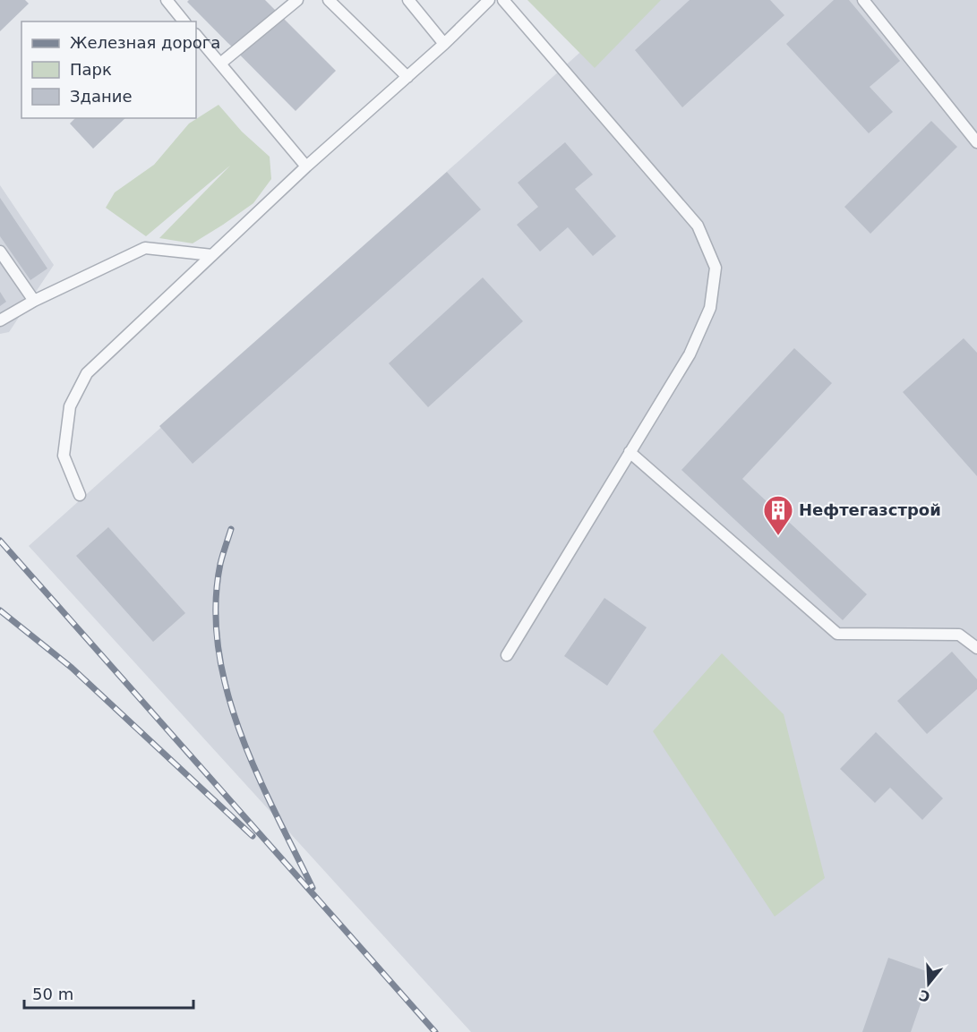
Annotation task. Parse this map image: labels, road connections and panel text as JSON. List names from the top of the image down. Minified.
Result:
{"places":{"building":["Нефтегазстрой"]},"legend":["Железная дорога","Парк","Здание"],"scale_bar":"50 m","north":"bottom"}
